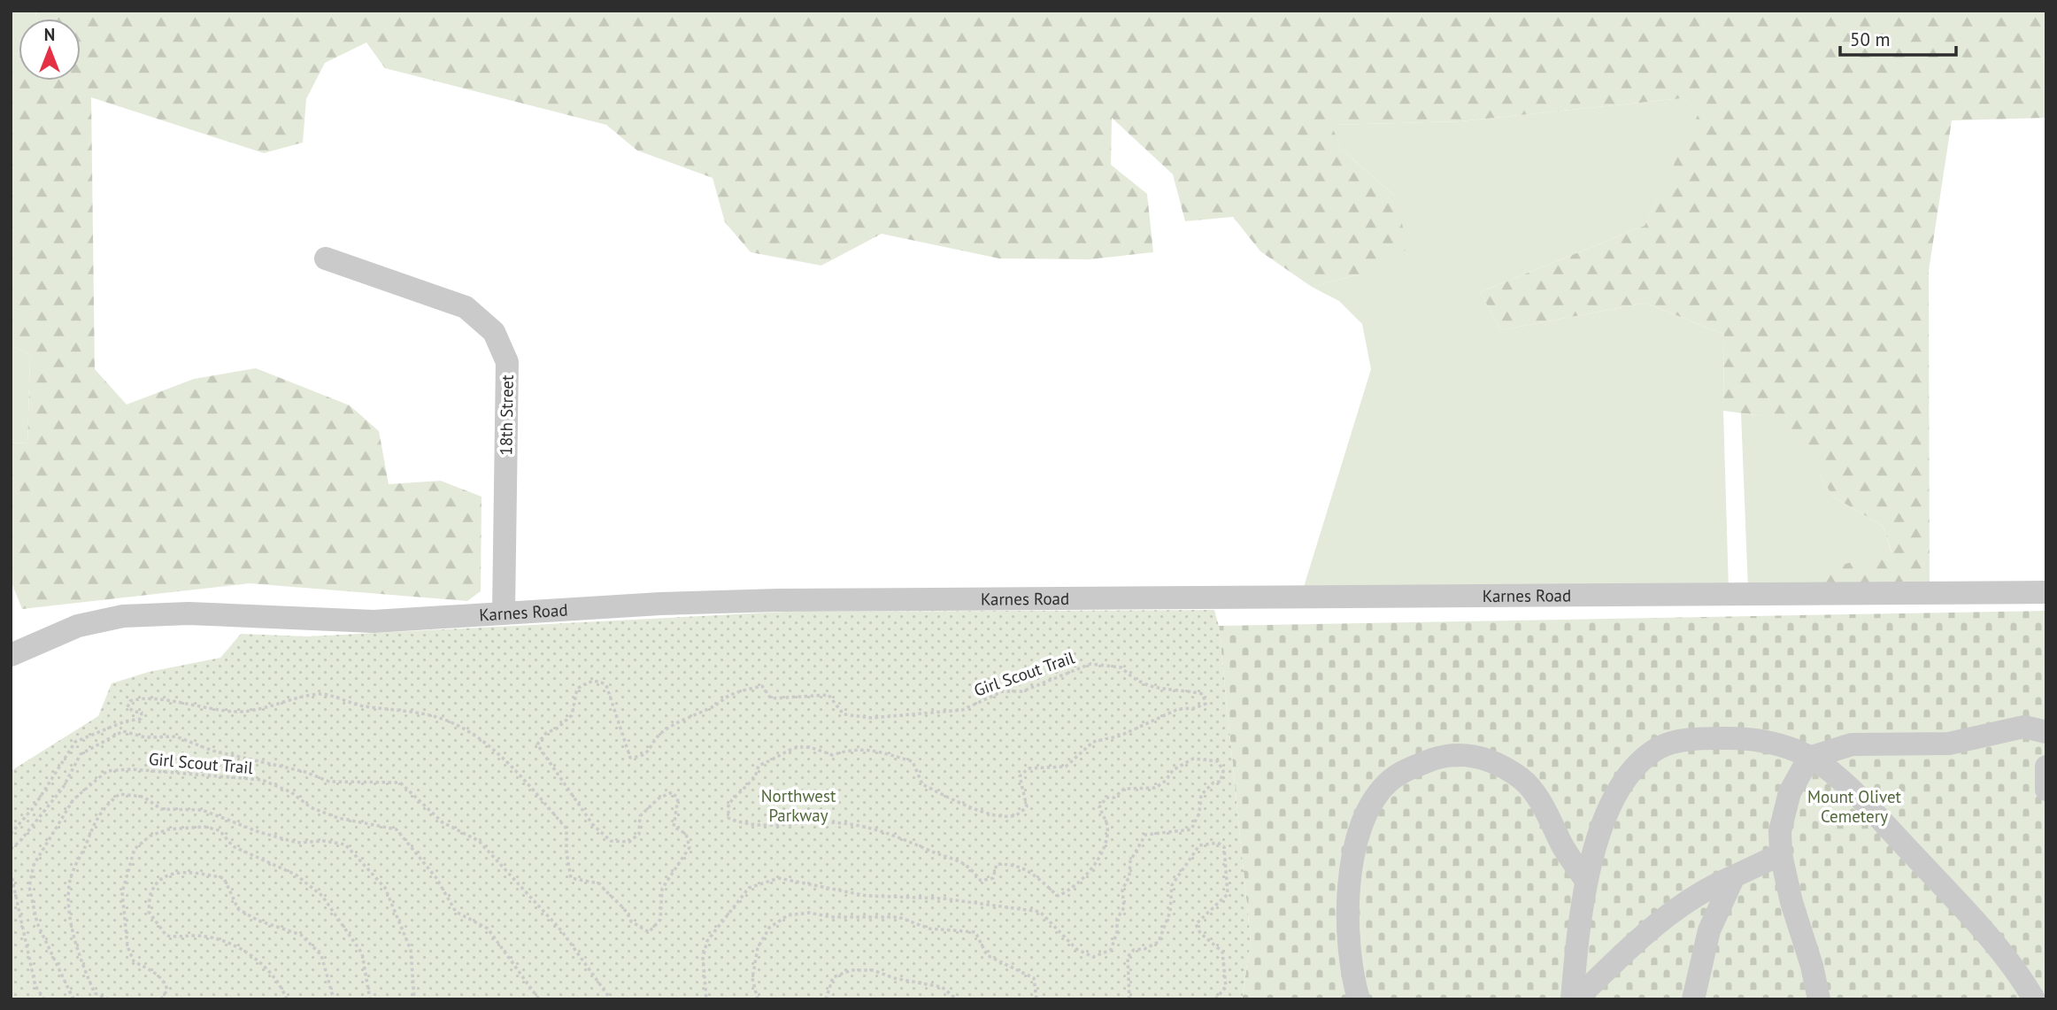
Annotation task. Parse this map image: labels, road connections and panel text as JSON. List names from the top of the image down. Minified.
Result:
{"streets":{"street":["18th Street","Karnes Road"],"path":["Girl Scout Trail"]},"crossings":[["18th Street","Karnes Road"]],"parks":["Northwest Parkway","Mount Olivet Cemetery"],"scale_bar":"50 m","north":"top"}
